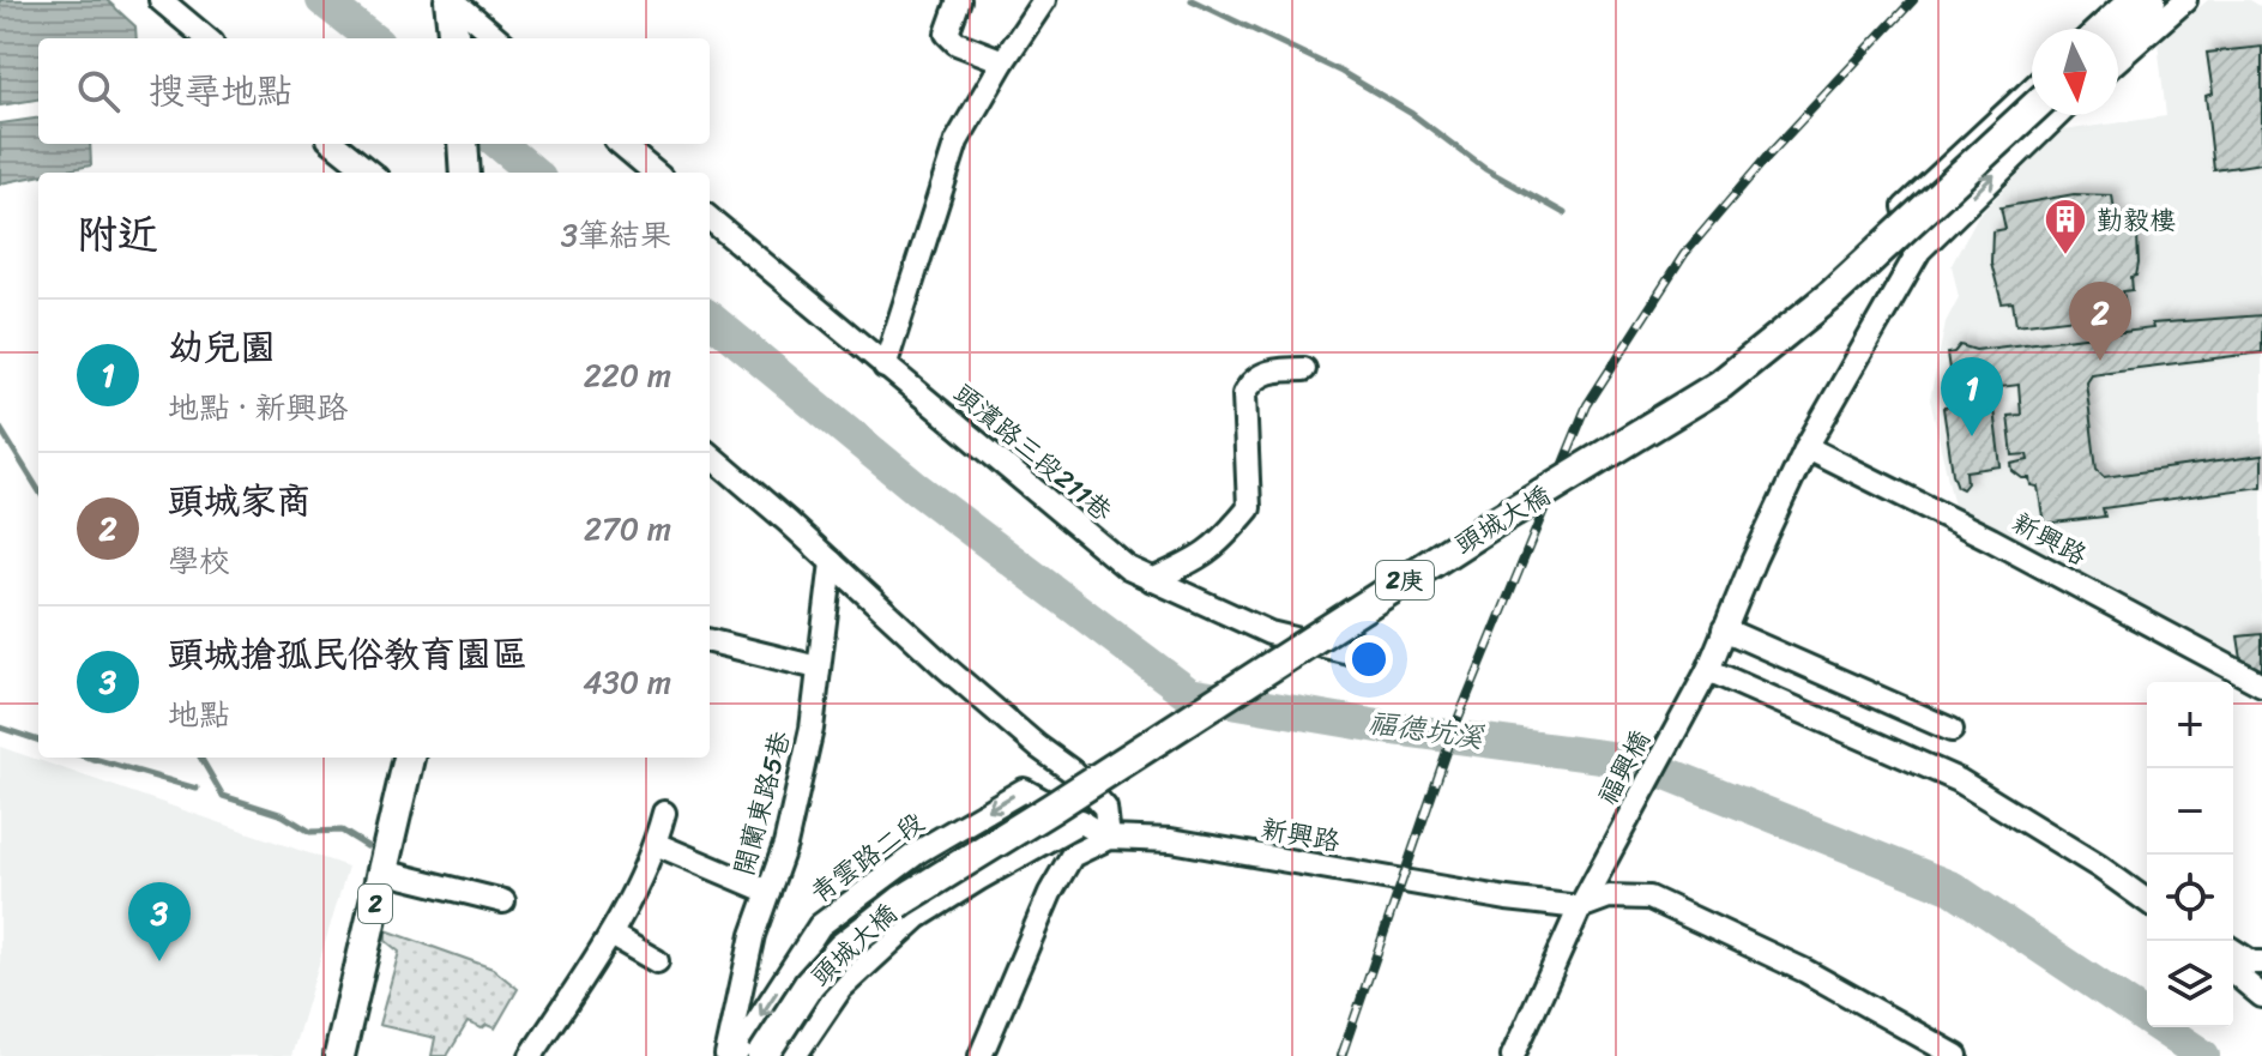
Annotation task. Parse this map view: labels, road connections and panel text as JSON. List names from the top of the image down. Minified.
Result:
{"streets":{"main road":["頭城大橋","2庚","2"],"street":["頭濱路三段211巷","新興路","福興橋","開蘭東路5巷","青雲路二段"]},"crossings":[["新興路","福興橋"],["新興路","青雲路二段"]],"water":["福德坑溪"],"places":{"building":["勤毅樓"]},"north":"bottom","page":{"search":"搜尋地點","heading":["附近","3筆結果"],"pins":["2","1","3"],"list":[{"mark":"1","name":"幼兒園","note":"地點 · 新興路","value":"220 m"},{"mark":"2","name":"頭城家商","note":"學校","value":"270 m"},{"mark":"3","name":"頭城搶孤民俗教育園區","note":"地點","value":"430 m"}],"map_buttons":["+","−"]}}
